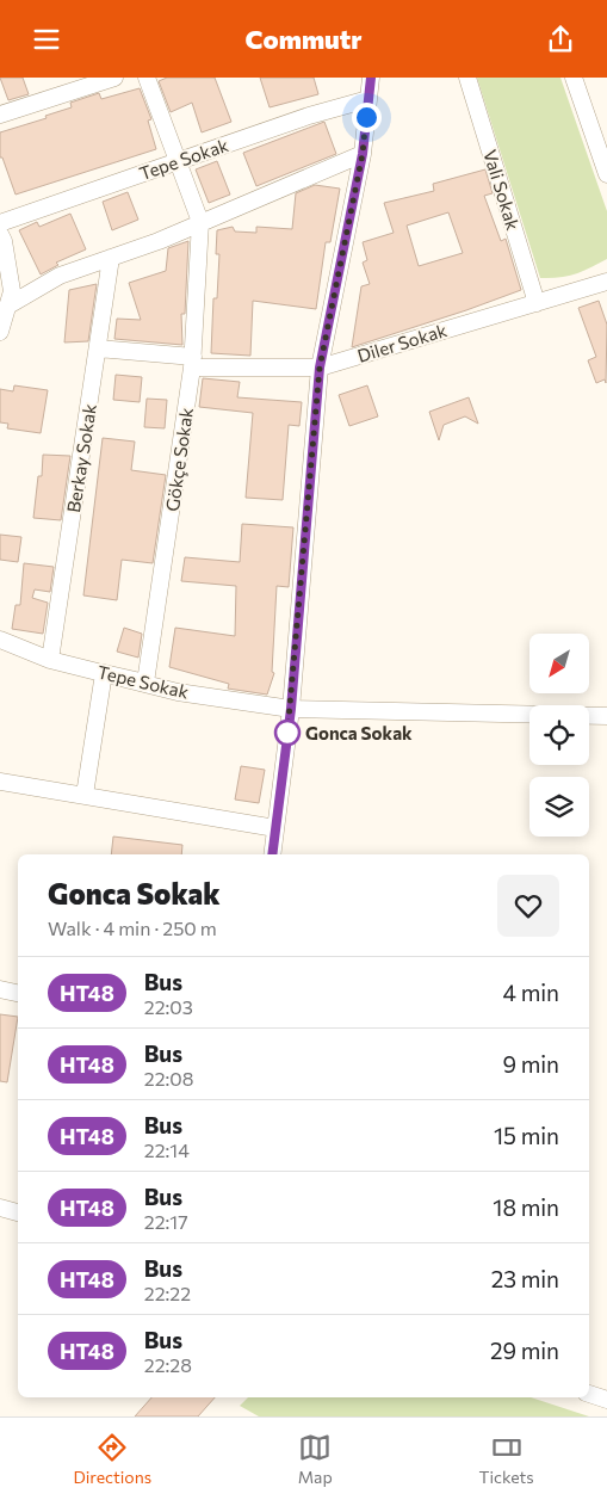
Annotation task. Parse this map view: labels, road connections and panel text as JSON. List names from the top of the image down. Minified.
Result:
{"streets":{"street":["Tepe Sokak","Vali Sokak","Diler Sokak","Berkay Sokak","Gökçe Sokak"]},"crossings":[["Tepe Sokak","Berkay Sokak"],["Tepe Sokak","Gökçe Sokak"],["Vali Sokak","Diler Sokak"],["Diler Sokak","Berkay Sokak"],["Diler Sokak","Gökçe Sokak"]],"places":["Gonca Sokak"],"lines":["bus line HT48"],"north":"bottom left","page":{"header":"Commutr","heading":["Gonca Sokak","Walk · 4 min · 250 m"],"list":[{"mark":"HT48","name":"Bus","note":"22:03","value":"4 min"},{"mark":"HT48","name":"Bus","note":"22:08","value":"9 min"},{"mark":"HT48","name":"Bus","note":"22:14","value":"15 min"},{"mark":"HT48","name":"Bus","note":"22:17","value":"18 min"},{"mark":"HT48","name":"Bus","note":"22:22","value":"23 min"},{"mark":"HT48","name":"Bus","note":"22:28","value":"29 min"}],"tabs":["Directions","Map","Tickets"]}}
